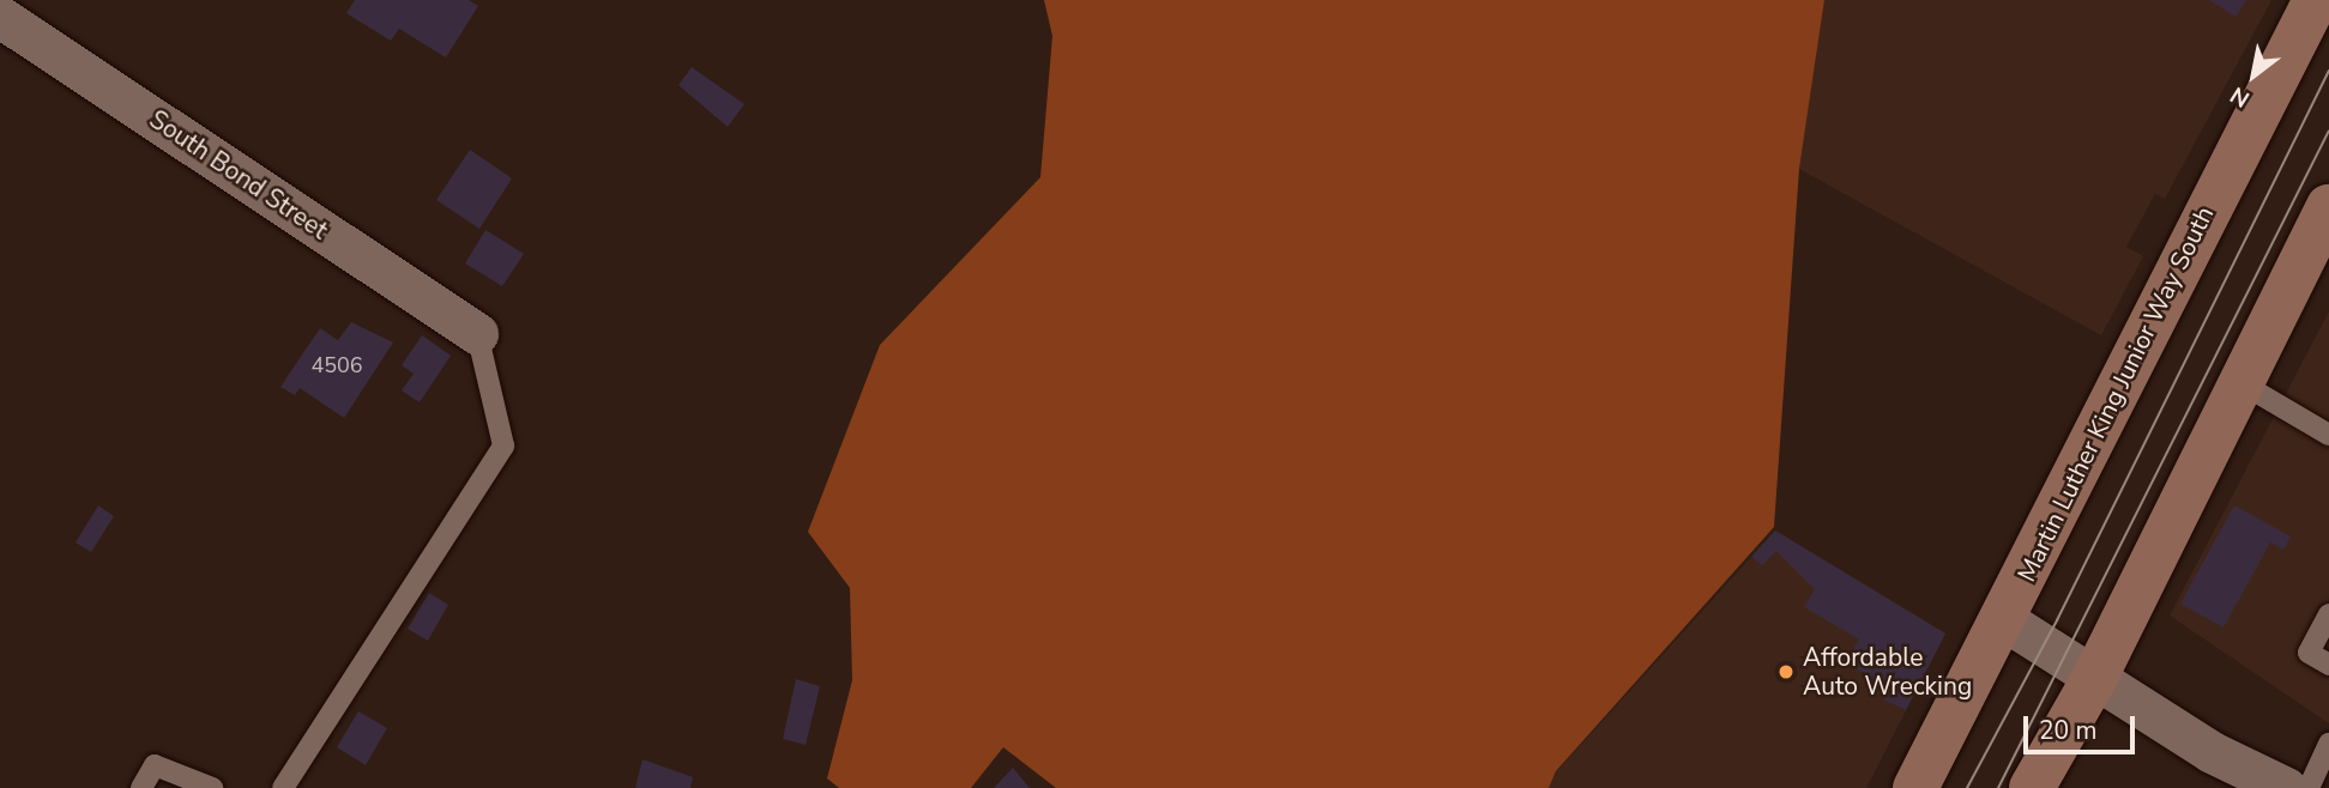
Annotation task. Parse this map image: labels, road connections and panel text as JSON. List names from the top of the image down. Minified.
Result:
{"streets":{"main road":["Martin Luther King Junior Way South"],"street":["South Bond Street"]},"places":["Affordable Auto Wrecking"],"house_numbers":["4506"],"scale_bar":"20 m","north":"bottom left"}
